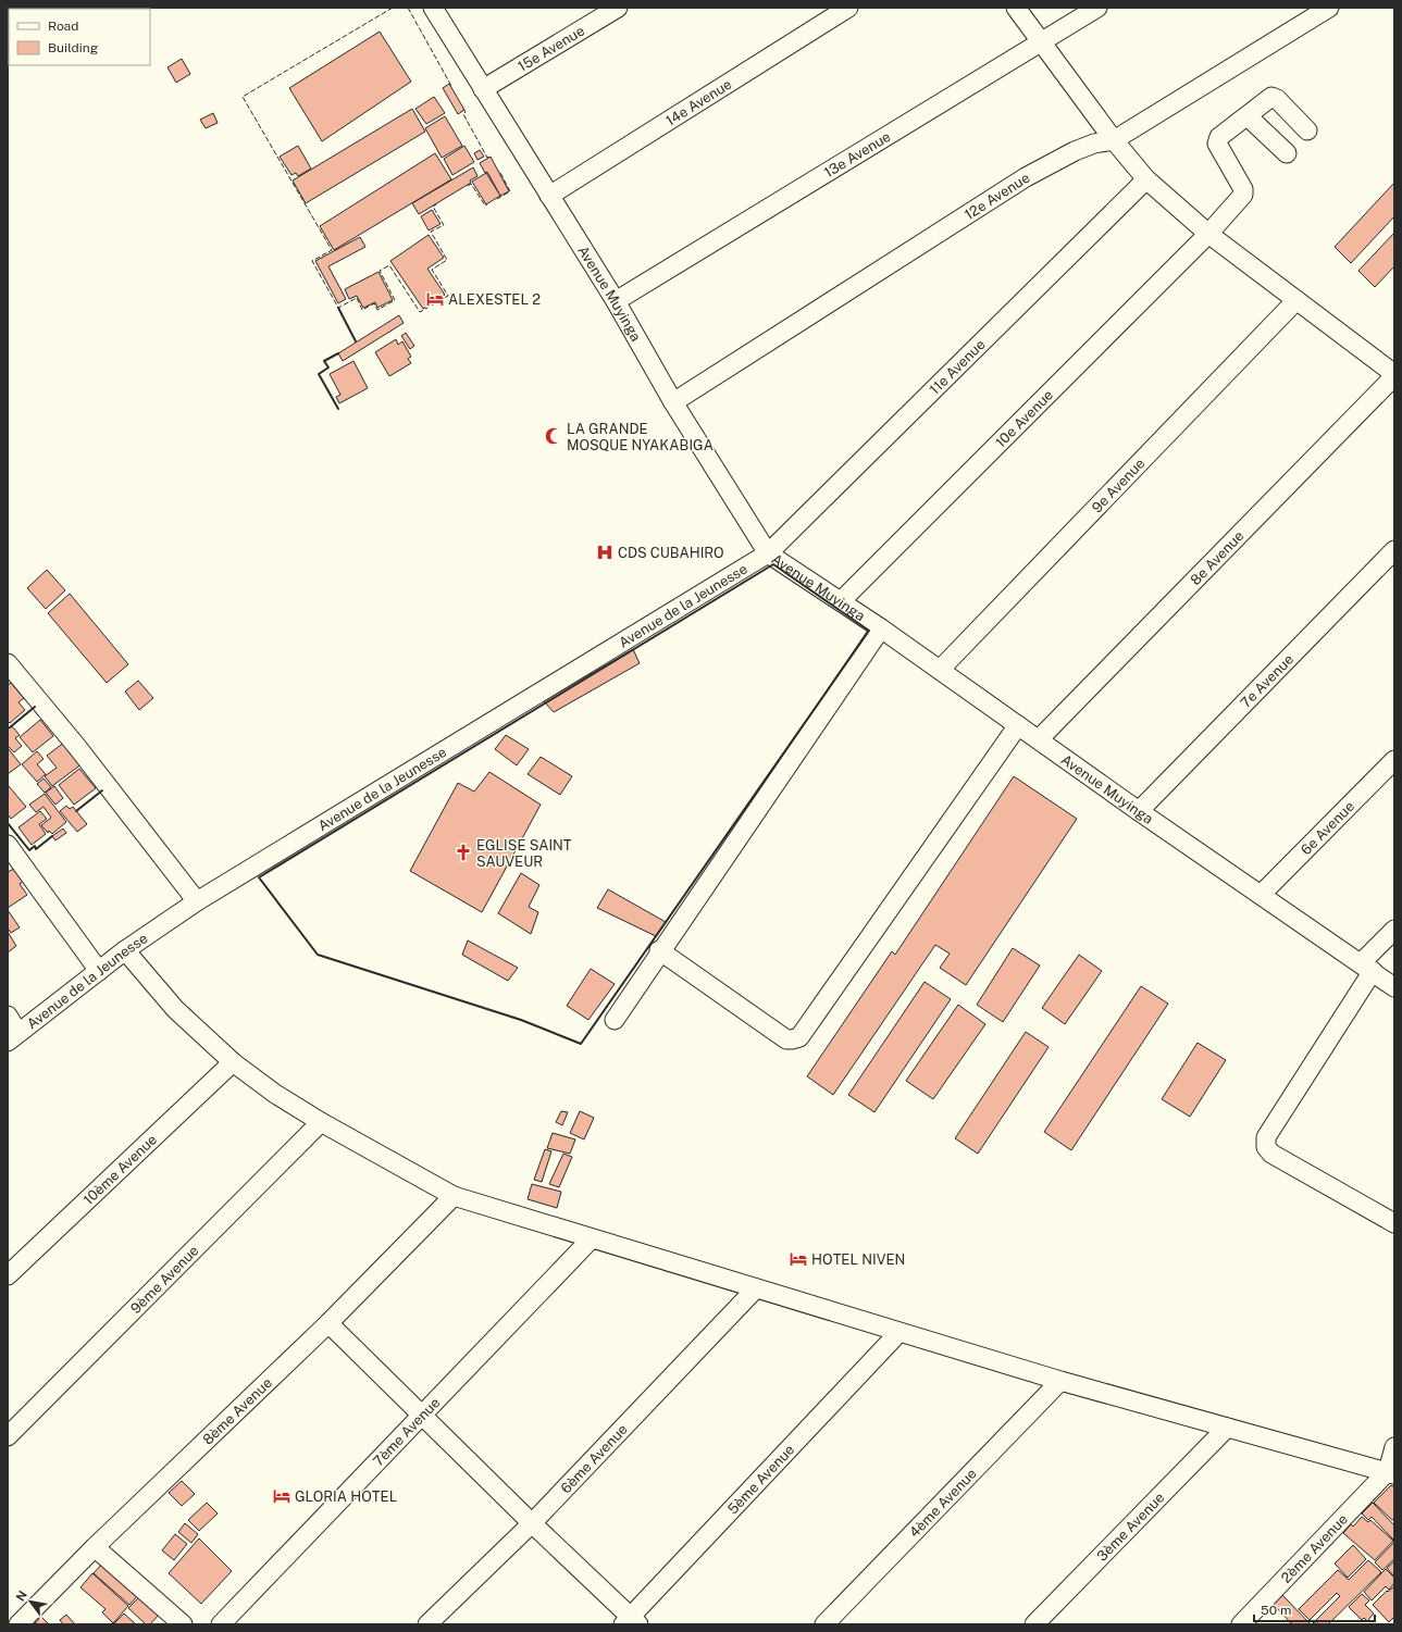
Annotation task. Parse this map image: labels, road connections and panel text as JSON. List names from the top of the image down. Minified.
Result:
{"streets":{"street":["15e Avenue","14e Avenue","13e Avenue","12e Avenue","Avenue Muyinga","11e Avenue","10e Avenue","9e Avenue","8e Avenue","Avenue de la Jeunesse","7e Avenue","6e Avenue","10ème Avenue","9ème Avenue","8ème Avenue","7ème Avenue","6ème Avenue","5ème Avenue","4ème Avenue","3ème Avenue","2ème Avenue"]},"crossings":[["15e Avenue","Avenue Muyinga"],["14e Avenue","Avenue Muyinga"],["13e Avenue","Avenue Muyinga"],["12e Avenue","Avenue Muyinga"],["Avenue Muyinga","11e Avenue"],["Avenue Muyinga","10e Avenue"],["Avenue Muyinga","9e Avenue"],["Avenue Muyinga","8e Avenue"],["Avenue Muyinga","Avenue de la Jeunesse"],["Avenue Muyinga","7e Avenue"],["Avenue Muyinga","6e Avenue"],["11e Avenue","Avenue de la Jeunesse"]],"places":{"hotel":["ALEXESTEL 2","HOTEL NIVEN","GLORIA HOTEL"],"mosque":["LA GRANDE MOSQUE NYAKABIGA"],"hospital":["CDS CUBAHIRO"],"church":["EGLISE SAINT SAUVEUR"]},"legend":["Road","Building"],"scale_bar":"50 m","north":"top left"}
